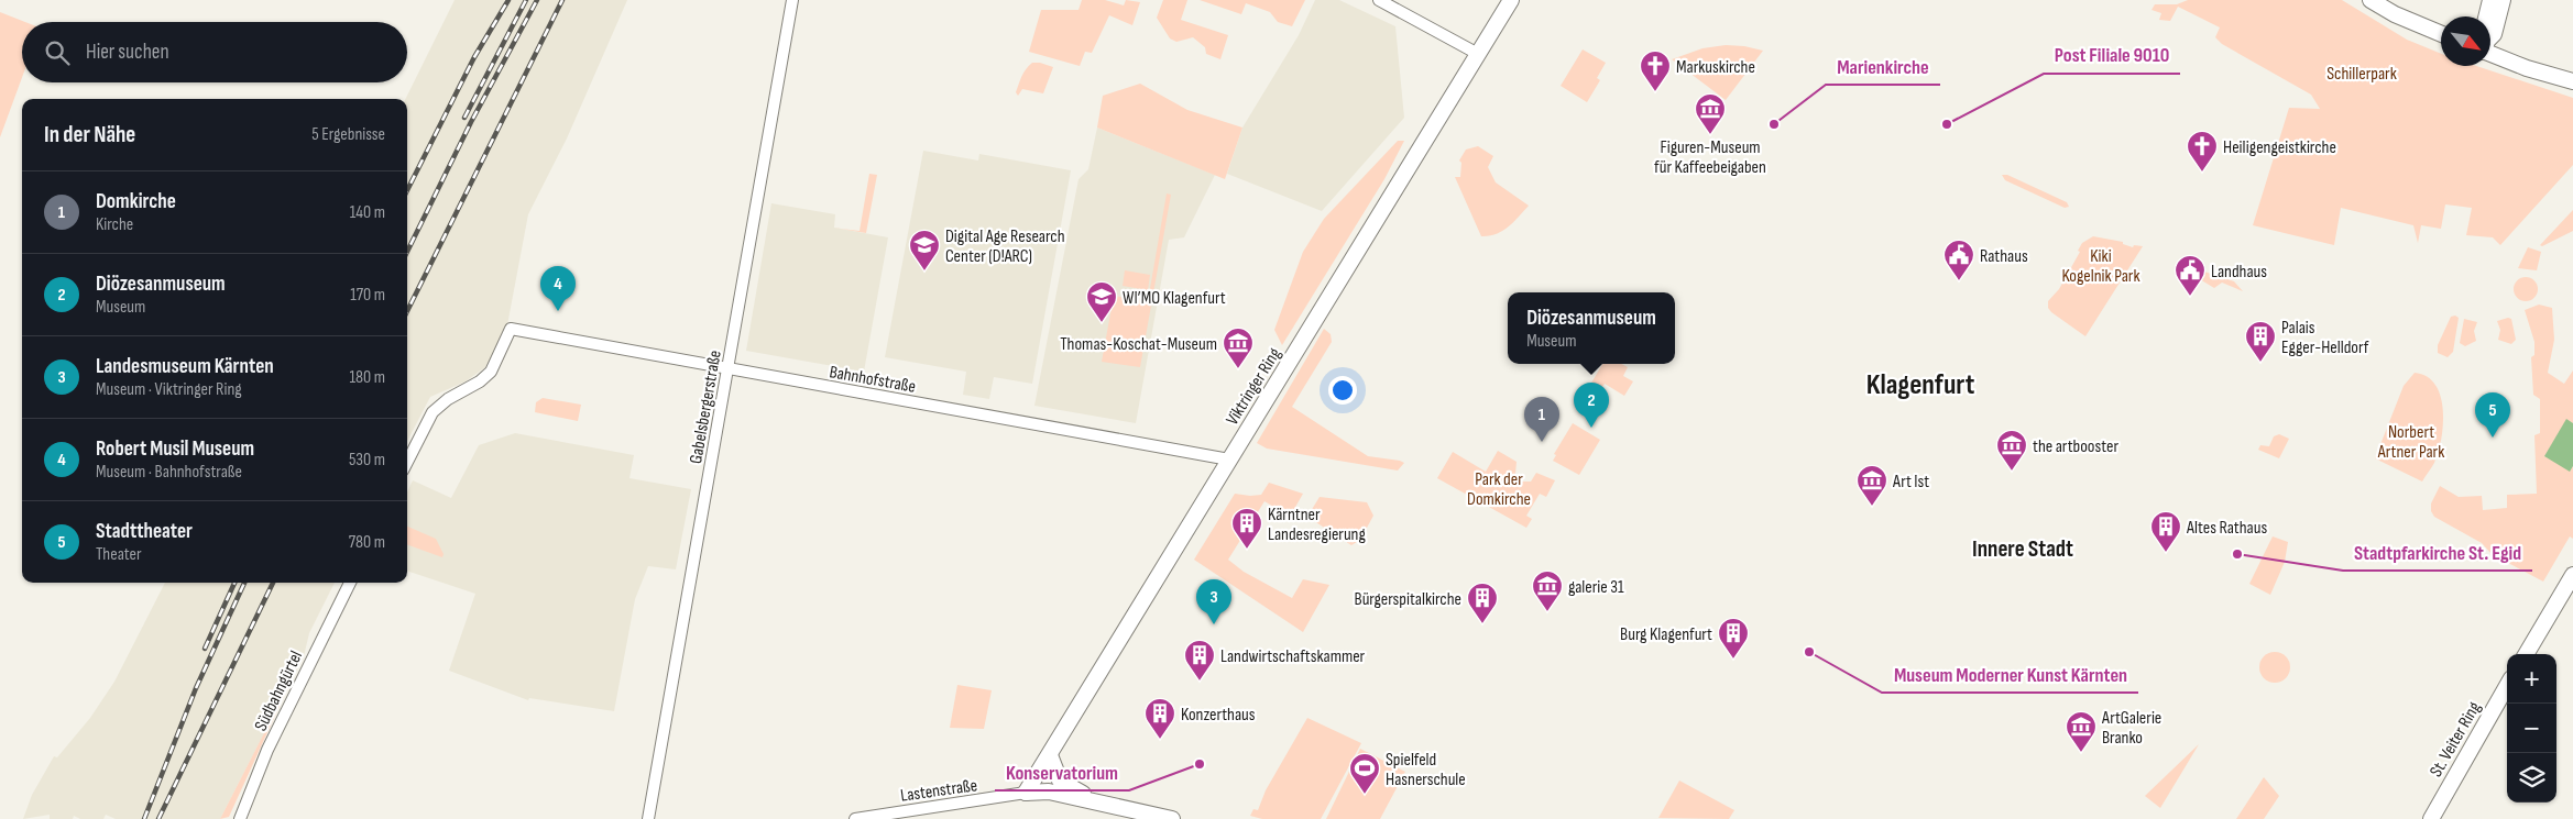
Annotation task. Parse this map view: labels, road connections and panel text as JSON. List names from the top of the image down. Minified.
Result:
{"streets":{"main road":["Viktringer Ring","St. Veiter Ring"],"street":["Bahnhofstraße","Gabelsbergerstraße","Südbahngürtel","Lastenstraße"]},"crossings":[["Bahnhofstraße","Viktringer Ring"],["Bahnhofstraße","Gabelsbergerstraße"],["Viktringer Ring","Lastenstraße"]],"districts":["Klagenfurt","Innere Stadt"],"parks":["Schillerpark","Kiki Kogelnik Park","Norbert Artner Park","Park der Domkirche"],"places":{"church":["Markuskirche","Heiligengeistkirche"],"other":["Marienkirche","Post Filiale 9010","Stadtpfarkirche St. Egid","Museum Moderner Kunst Kärnten","Konservatorium"],"museum":["Figuren-Museum für Kaffeebeigaben","Thomas-Koschat-Museum","the artbooster","Art Ist","galerie 31","ArtGalerie Branko"],"school or university":["Digital Age Research Center (D!ARC)","WI’MO Klagenfurt"],"public building":["Rathaus","Landhaus"],"building":["Palais Egger-Helldorf","Kärntner Landesregierung","Altes Rathaus","Bürgerspitalkirche","Burg Klagenfurt","Landwirtschaftskammer","Konzerthaus"],"sports":["Spielfeld Hasnerschule"]},"north":"bottom right","page":{"search":"Hier suchen","heading":["In der Nähe","5 Ergebnisse"],"list":[{"mark":"1","name":"Domkirche","note":"Kirche","value":"140 m"},{"mark":"2","name":"Diözesanmuseum","note":"Museum","value":"170 m"},{"mark":"3","name":"Landesmuseum Kärnten","note":"Museum · Viktringer Ring","value":"180 m"},{"mark":"4","name":"Robert Musil Museum","note":"Museum · Bahnhofstraße","value":"530 m"},{"mark":"5","name":"Stadttheater","note":"Theater","value":"780 m"}],"pins":["4","2","5","1","3"],"popup":["Diözesanmuseum","Museum"],"map_buttons":["+","−"]}}
